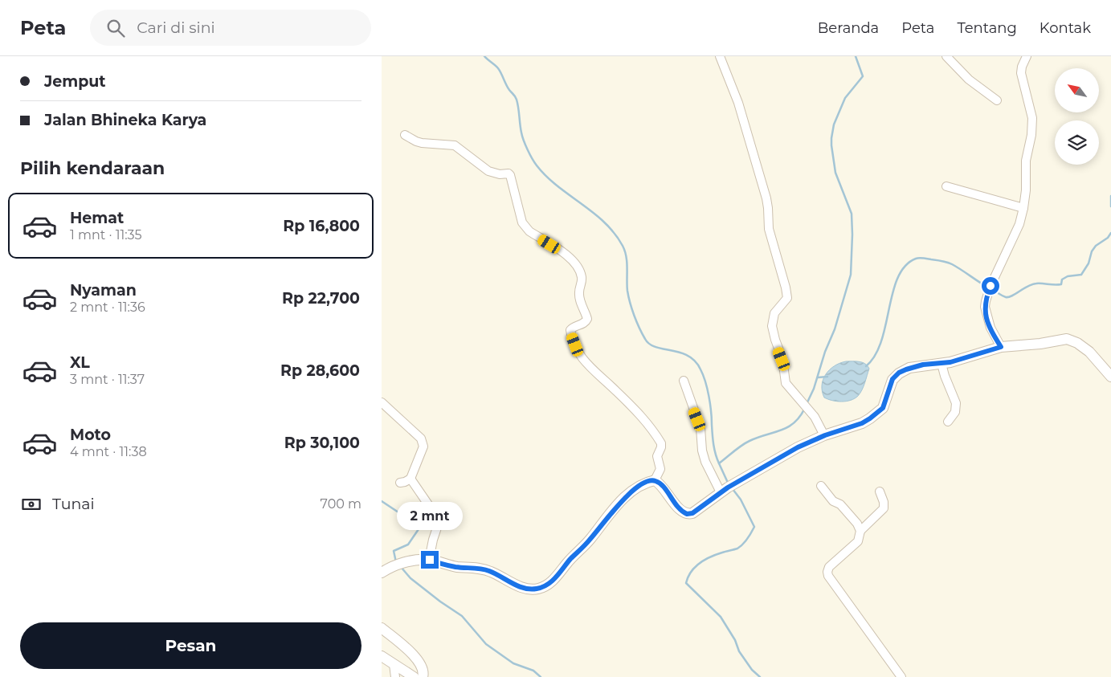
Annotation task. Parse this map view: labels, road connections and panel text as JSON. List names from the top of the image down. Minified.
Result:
{"north":"top left","page":{"header":"Peta","search":"Cari di sini","nav":["Beranda","Peta","Tentang","Kontak"],"banner":["Jemput","Jalan Bhineka Karya"],"heading":"Pilih kendaraan","list":[{"name":"Hemat","note":"1 mnt · 11:35","value":"Rp 16,800"},{"name":"Nyaman","note":"2 mnt · 11:36","value":"Rp 22,700"},{"name":"XL","note":"3 mnt · 11:37","value":"Rp 28,600"},{"name":"Moto","note":"4 mnt · 11:38","value":"Rp 30,100"}],"pay":["Tunai","700 m"],"bubble":"2 mnt","buttons":"Pesan"}}
